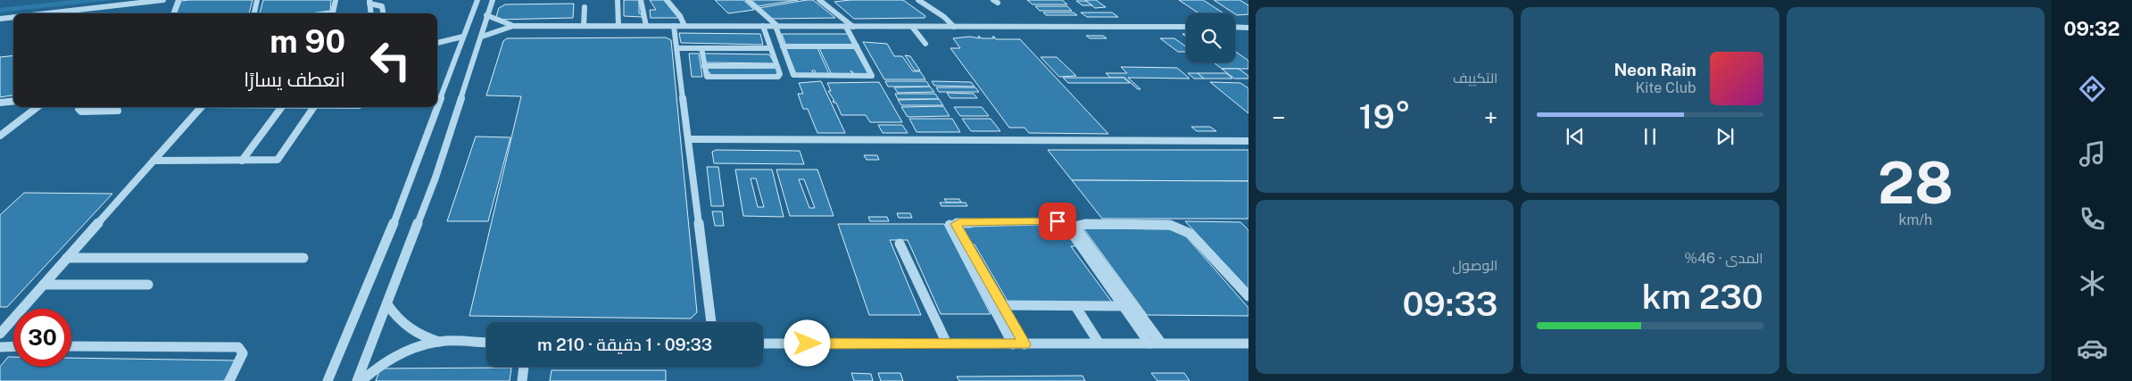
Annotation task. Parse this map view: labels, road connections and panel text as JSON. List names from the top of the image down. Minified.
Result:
{"page":{"tabs":"09:32","tile":[["28","km/h"],"التكييف",["المدى · 46%","230 km"],["الوصول","09:33"]],"turn":["90 m","انعطف يسارًا"],"song":["Neon Rain","Kite Club"],"heat":["−","19°","+"],"limit":"30","trip":"09:33 · 1 دقيقة · 210 m"}}
